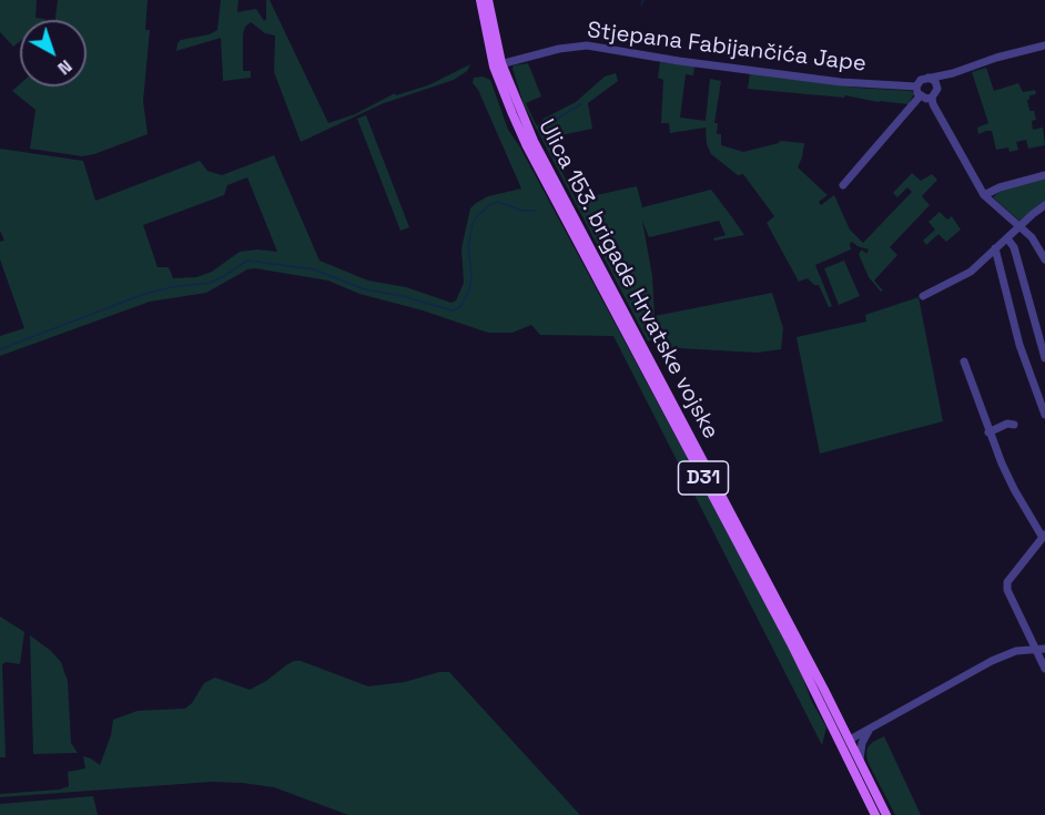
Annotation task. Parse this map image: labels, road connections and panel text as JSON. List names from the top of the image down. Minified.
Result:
{"streets":{"main road":["Ulica 153. brigade Hrvatske vojske","D31"],"street":["Stjepana Fabijančića Jape"]},"crossings":[["Stjepana Fabijančića Jape","Ulica 153. brigade Hrvatske vojske"]],"north":"bottom right"}
